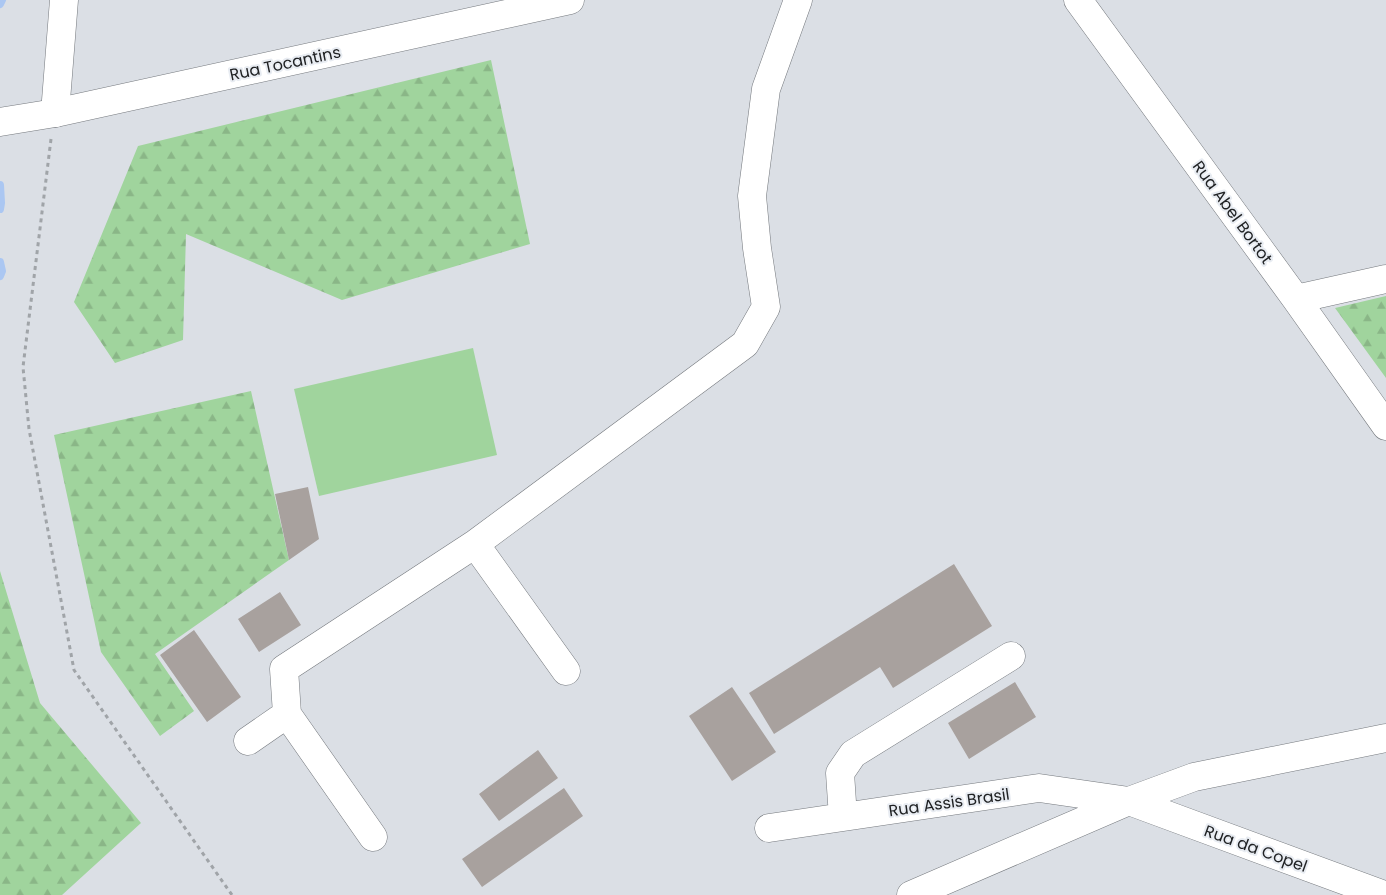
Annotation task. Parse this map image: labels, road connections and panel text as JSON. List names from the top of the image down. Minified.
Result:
{"streets":{"street":["Rua Tocantins","Rua Abel Bortot","Rua Assis Brasil","Rua da Copel"]},"crossings":[["Rua Assis Brasil","Rua da Copel"]]}
